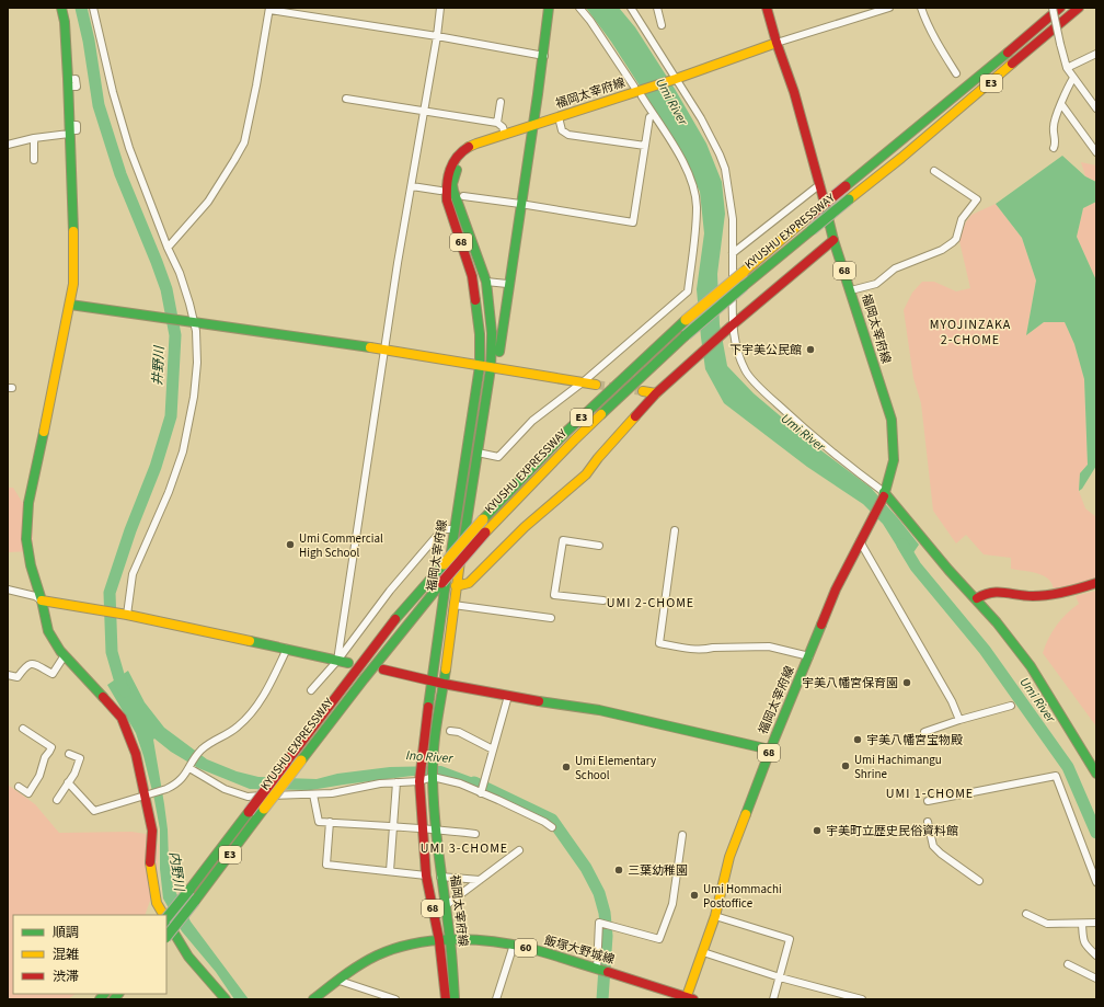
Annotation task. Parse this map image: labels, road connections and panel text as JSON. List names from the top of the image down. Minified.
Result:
{"streets":{"main road":["E3","福岡太宰府線","KYUSHU EXPRESSWAY","68","60","飯塚大野城線"]},"crossings":[["福岡太宰府線","飯塚大野城線"]],"districts":["MYOJINZAKA 2-CHOME","UMI 2-CHOME","UMI 1-CHOME","UMI 3-CHOME"],"water":["Umi River","井野川","Ino River","内野川"],"places":["下宇美公民館","Umi Commercial High School","宇美八幡宮保育園","宇美八幡宮宝物殿","Umi Hachimangu Shrine","Umi Elementary School","宇美町立歴史民俗資料館","三葉幼稚園","Umi Hommachi Postoffice"],"legend":["順調","混雑","渋滞"]}
